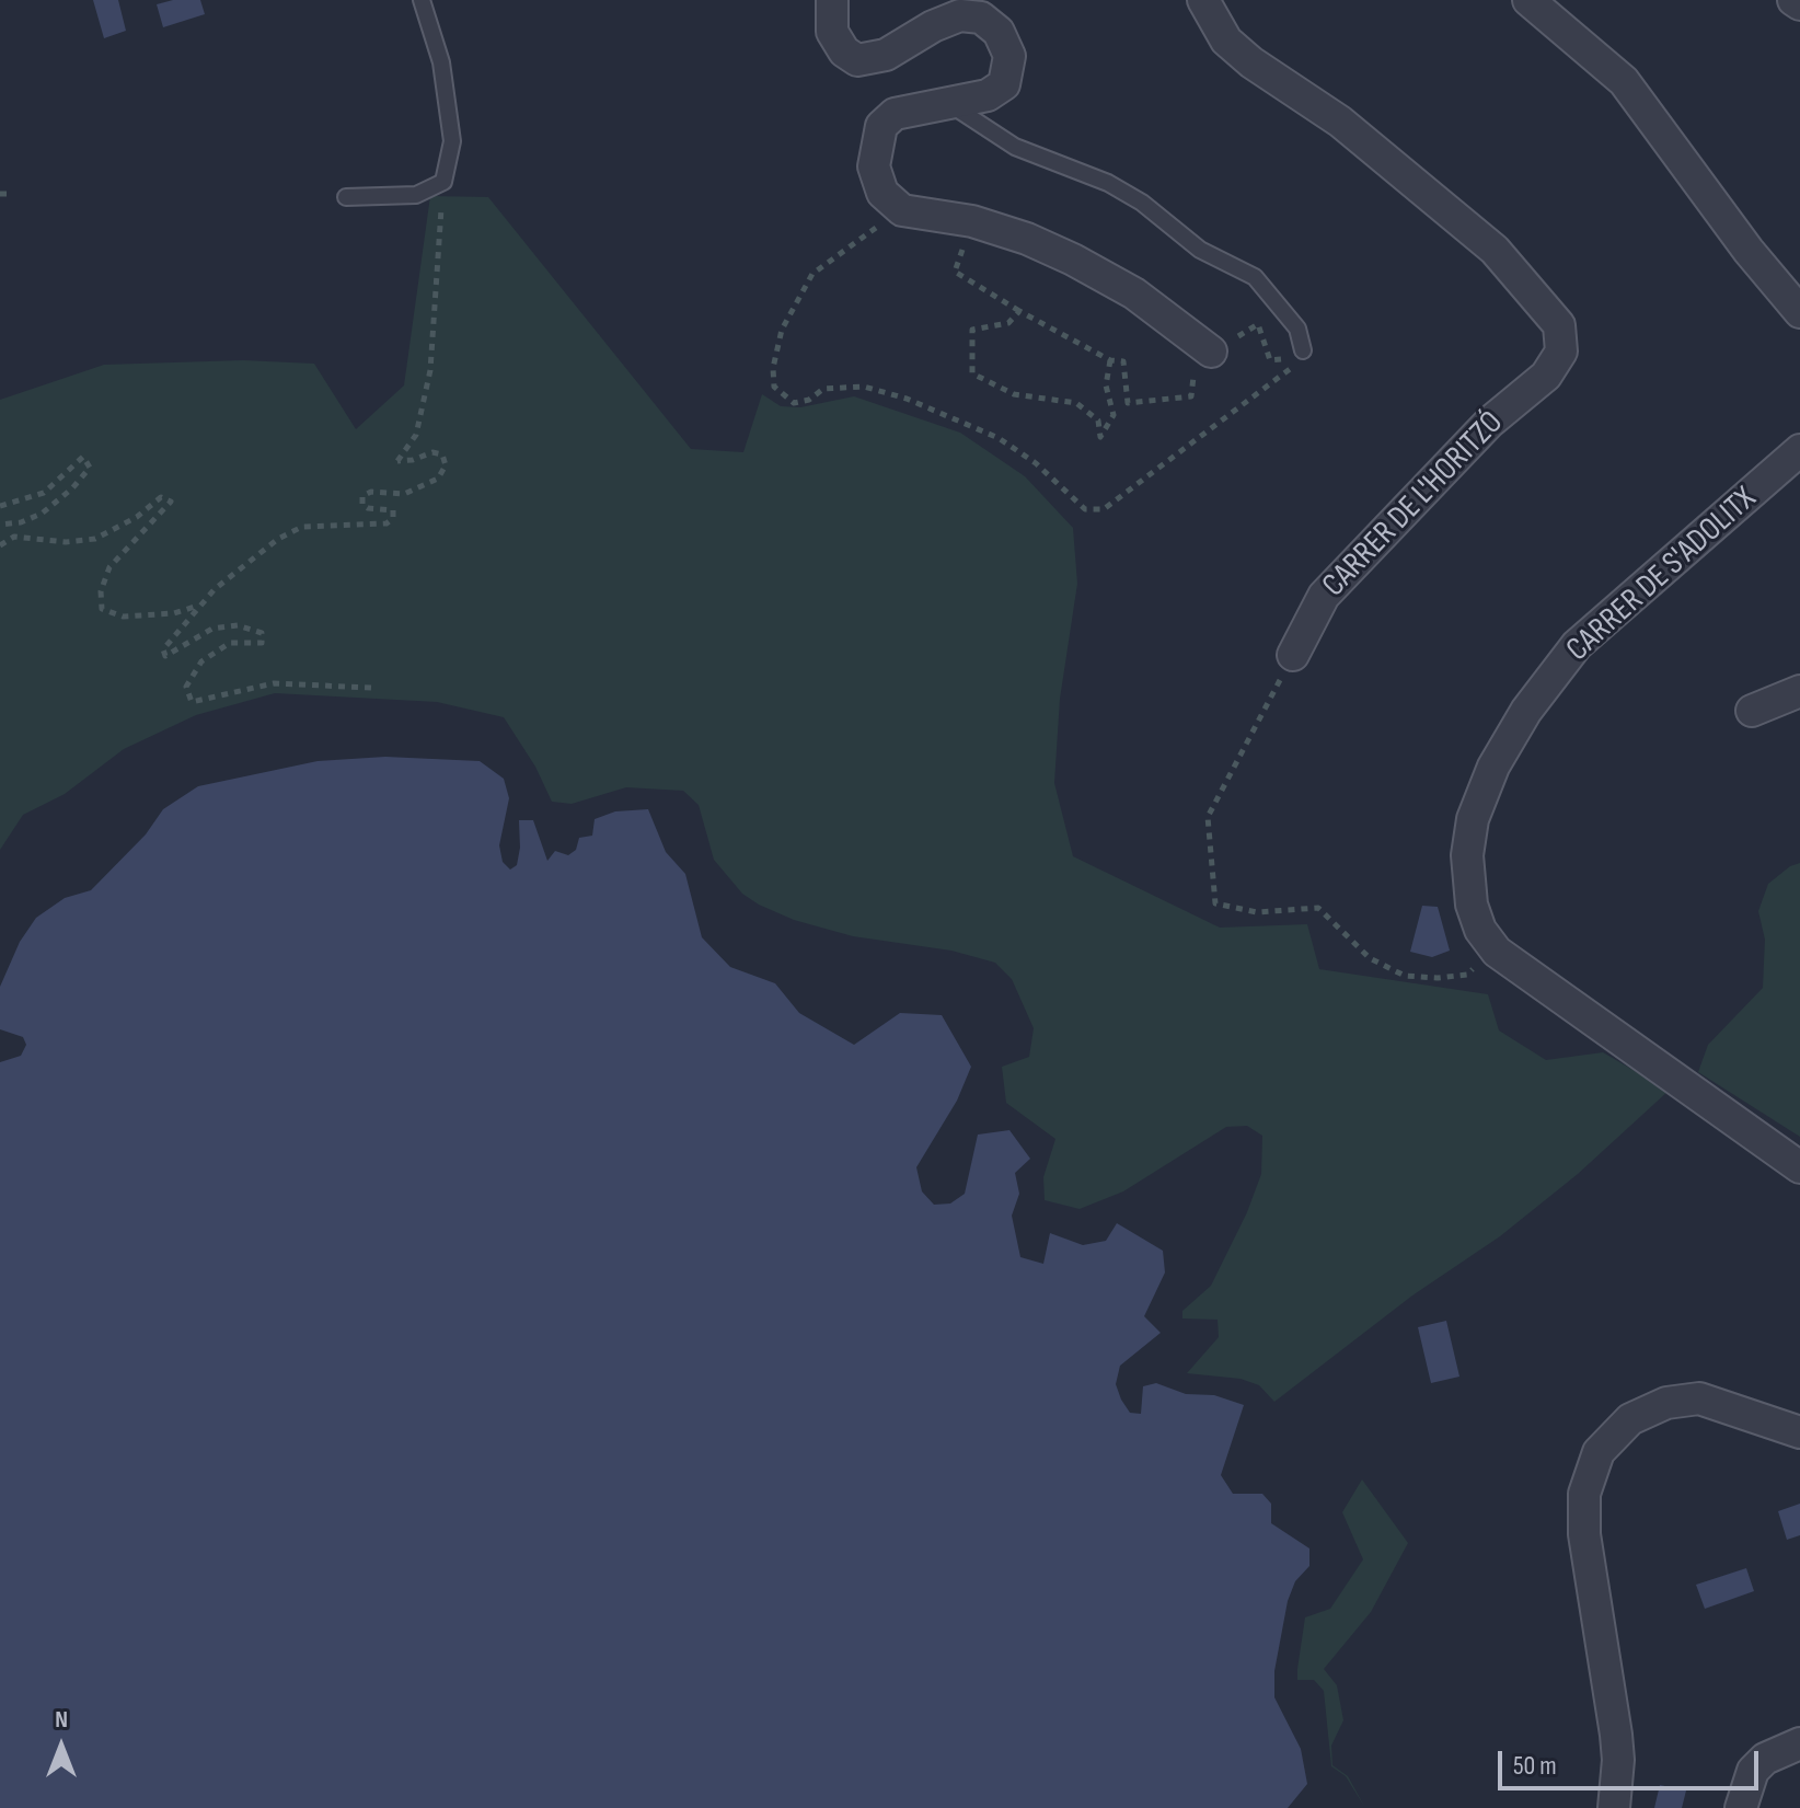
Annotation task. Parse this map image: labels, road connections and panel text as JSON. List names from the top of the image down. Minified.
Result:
{"streets":{"street":["CARRER DE L'HORITZÓ","CARRER DE S'ADOLITX"]},"scale_bar":"50 m","north":"top"}
